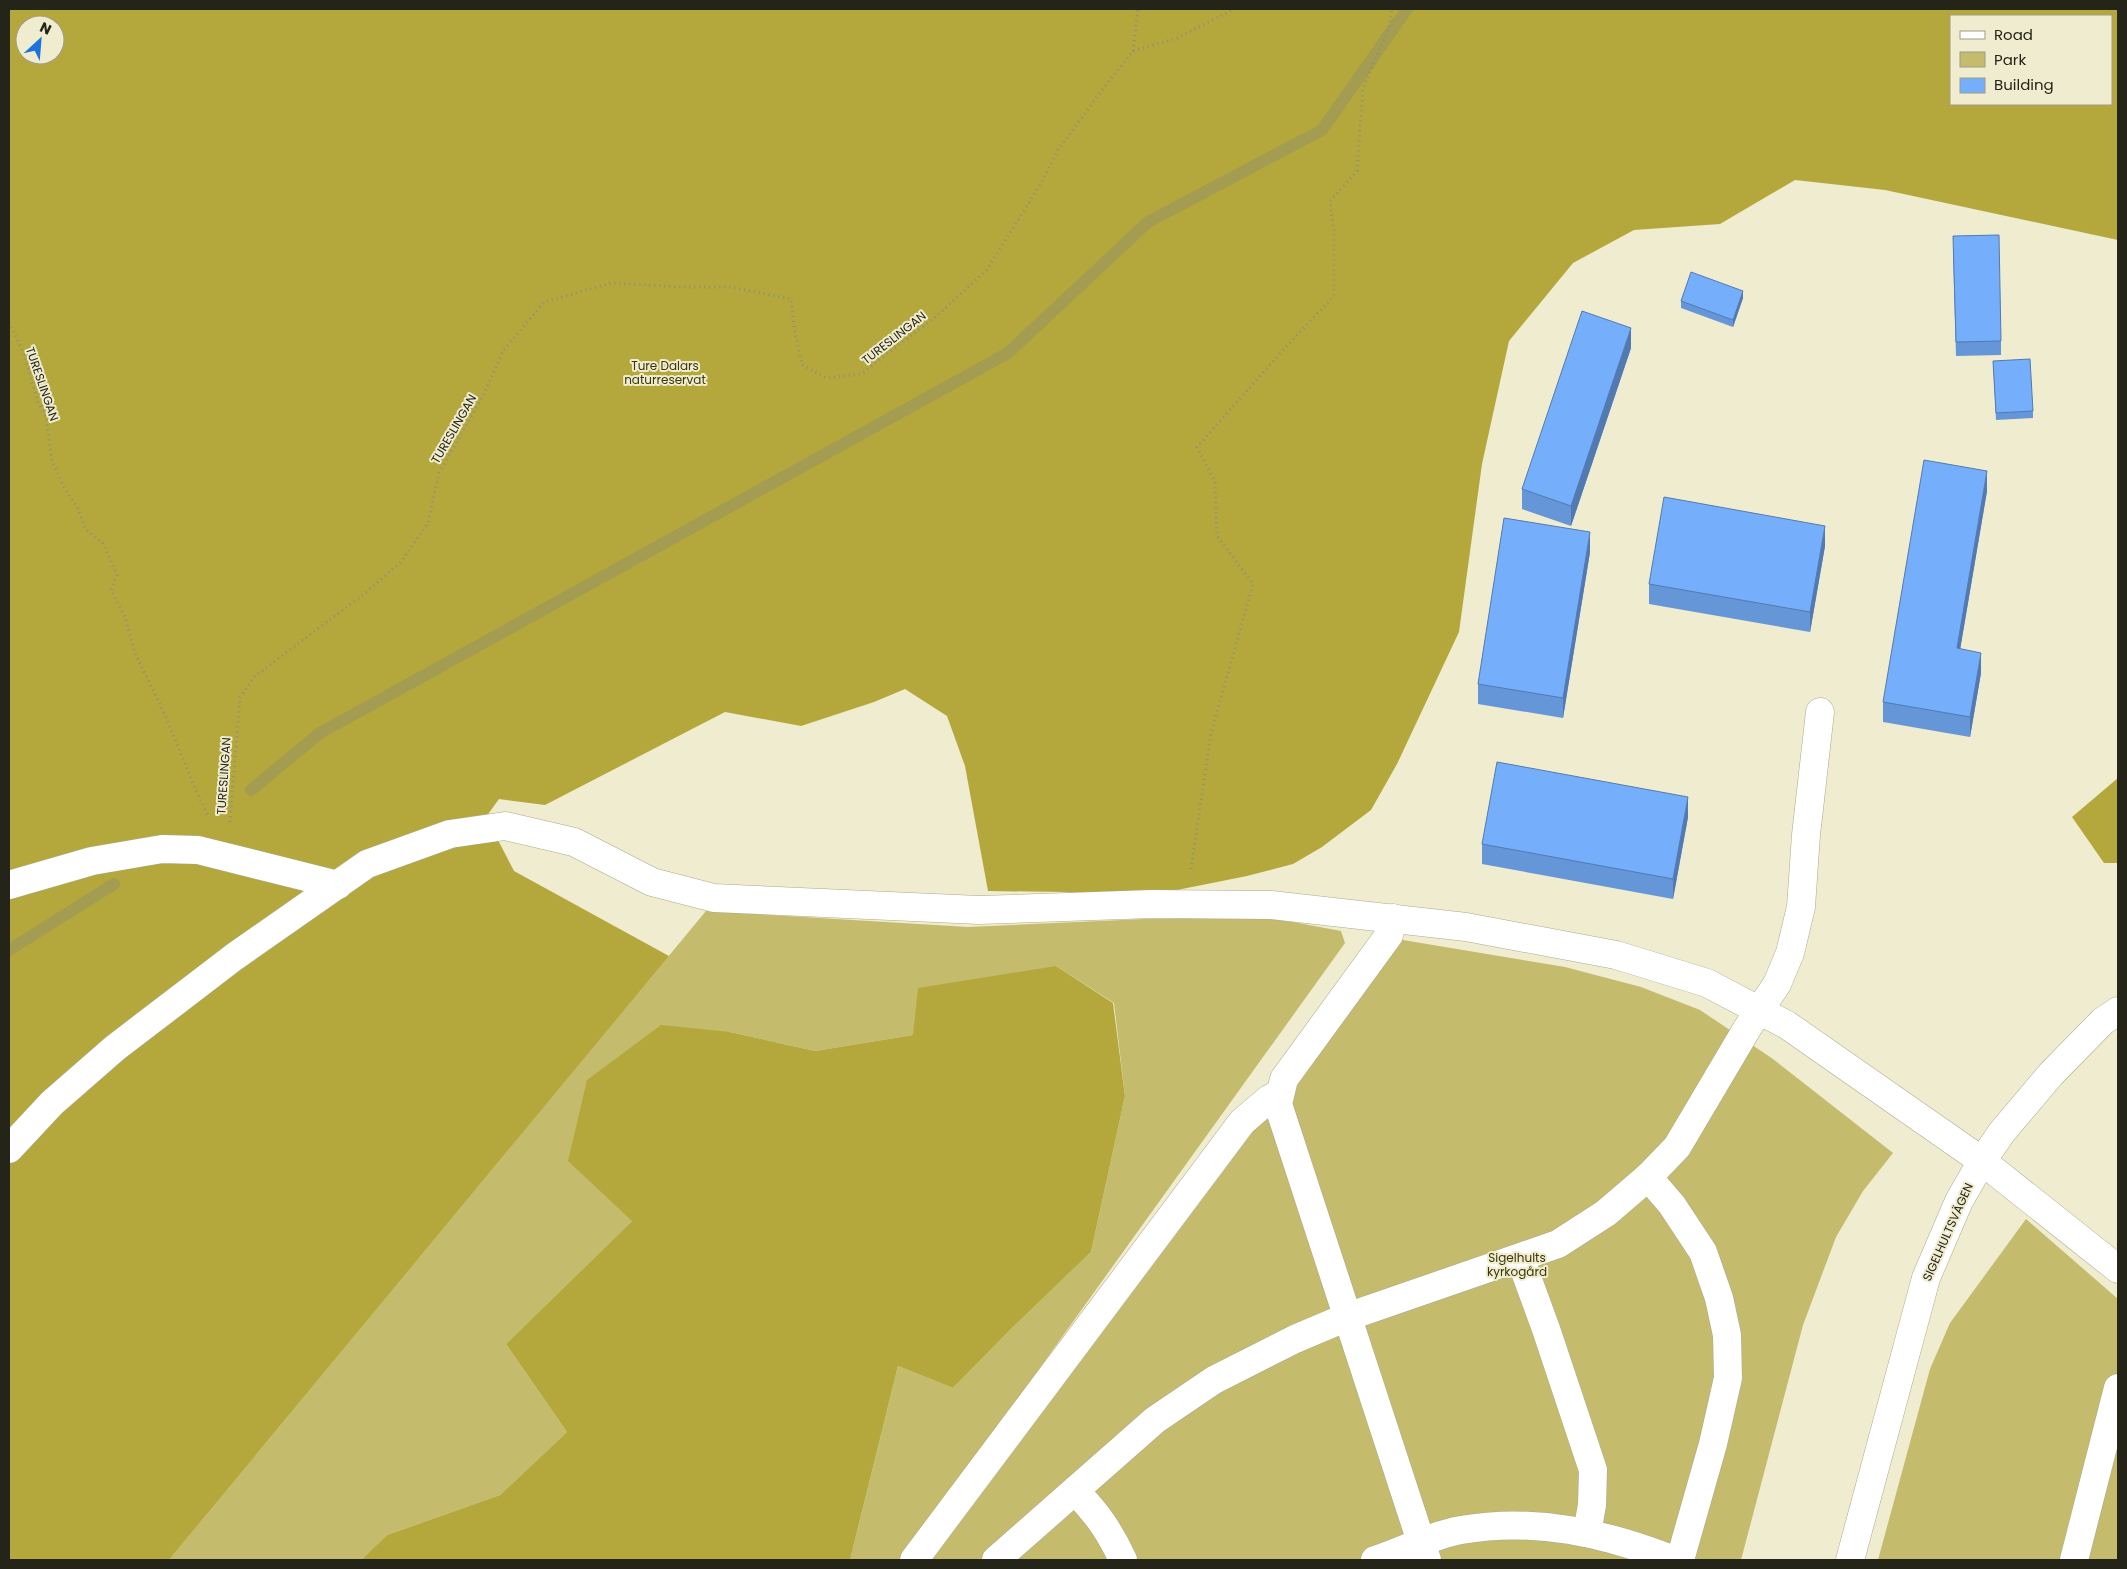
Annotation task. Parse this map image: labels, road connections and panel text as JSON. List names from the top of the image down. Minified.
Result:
{"streets":{"street":["SIGELHULTSVÄGEN"],"path":["TURESLINGAN"]},"parks":["Ture Dalars naturreservat","Sigelhults kyrkogård"],"legend":["Road","Park","Building"],"north":"top right"}
